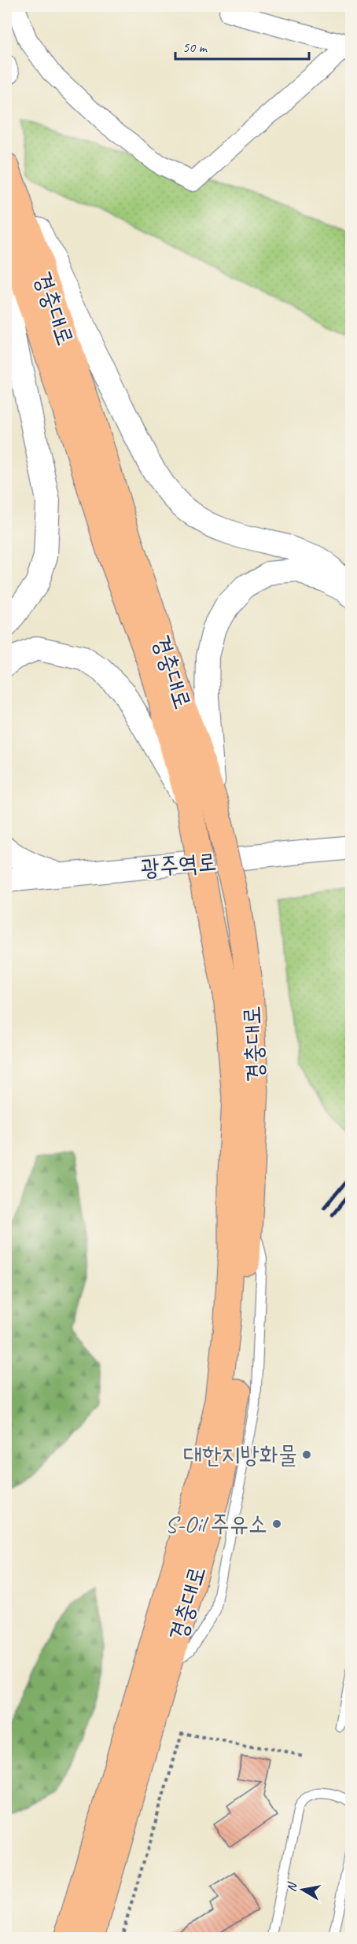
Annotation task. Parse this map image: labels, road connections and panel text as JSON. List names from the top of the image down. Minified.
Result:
{"streets":{"main road":["경충대로"],"street":["광주역로"]},"places":["대한지방화물","S-Oil 주유소"],"scale_bar":"50 m","north":"left"}
